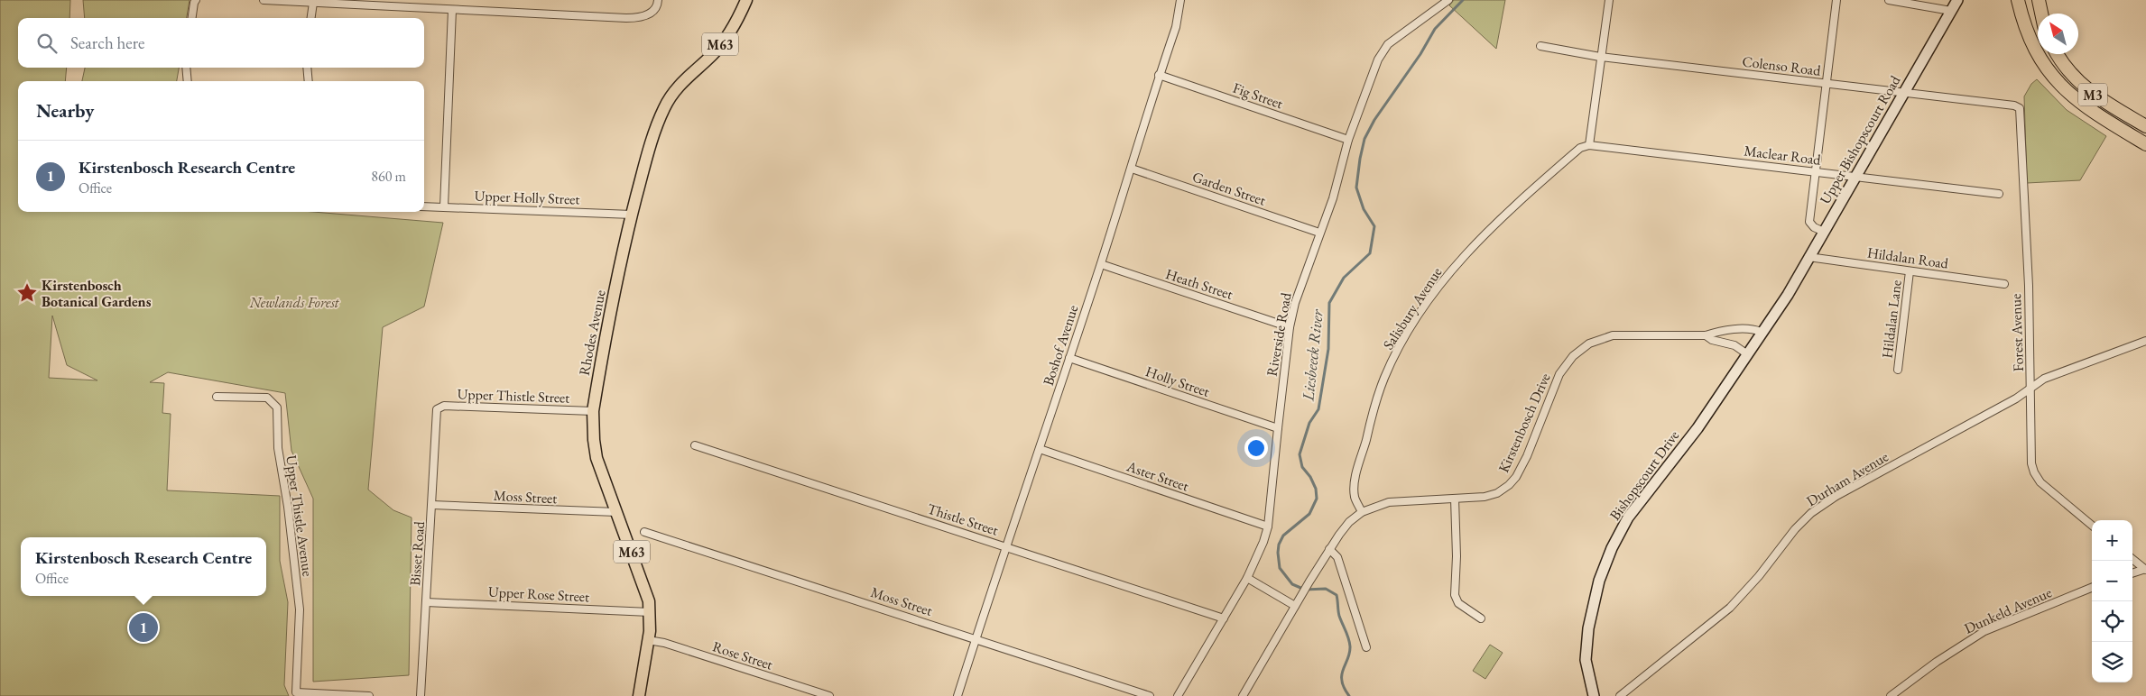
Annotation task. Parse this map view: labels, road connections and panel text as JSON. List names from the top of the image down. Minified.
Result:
{"streets":{"highway":["M3"],"main road":["M63","Rhodes Avenue"],"street":["Colenso Road","Fig Street","Upper Bishopscourt Road","Maclear Road","Garden Street","Upper Holly Street","Hildalan Road","Heath Street","Salisbury Avenue","Hildalan Lane","Forest Avenue","Riverside Road","Boshof Avenue","Holly Street","Upper Thistle Street","Kirstenbosch Drive","Bishopscourt Drive","Aster Street","Durham Avenue","Moss Street","Upper Thistle Avenue","Thistle Street","Bisset Road","Upper Rose Street","Dunkeld Avenue","Rose Street"]},"crossings":[["Colenso Road","Upper Bishopscourt Road"],["Colenso Road","Forest Avenue"],["Fig Street","Riverside Road"],["Fig Street","Boshof Avenue"],["Upper Bishopscourt Road","Maclear Road"],["Upper Bishopscourt Road","Hildalan Road"],["Upper Bishopscourt Road","Bishopscourt Drive"],["Maclear Road","Salisbury Avenue"],["Garden Street","Riverside Road"],["Garden Street","Boshof Avenue"],["Upper Holly Street","Rhodes Avenue"],["Hildalan Road","Hildalan Lane"],["Heath Street","Riverside Road"],["Heath Street","Boshof Avenue"],["Salisbury Avenue","Kirstenbosch Drive"],["Rhodes Avenue","Upper Thistle Street"],["Rhodes Avenue","Moss Street"],["Rhodes Avenue","Upper Rose Street"],["Rhodes Avenue","Rose Street"],["Forest Avenue","Durham Avenue"],["Riverside Road","Holly Street"],["Riverside Road","Aster Street"],["Riverside Road","Thistle Street"],["Boshof Avenue","Holly Street"],["Boshof Avenue","Aster Street"],["Boshof Avenue","Moss Street"],["Boshof Avenue","Thistle Street"],["Upper Thistle Street","Bisset Road"],["Kirstenbosch Drive","Bishopscourt Drive"],["Moss Street","Bisset Road"],["Bisset Road","Upper Rose Street"]],"water":["Liesbeeck River"],"parks":["Newlands Forest"],"places":{"place":["Kirstenbosch Botanical Gardens"]},"north":"top left","page":{"search":"Search here","heading":"Nearby","list":[{"mark":"1","name":"Kirstenbosch Research Centre","note":"Office","value":"860 m"}],"map_buttons":["+","−"],"popup":["Kirstenbosch Research Centre","Office"],"pins":"1"}}
